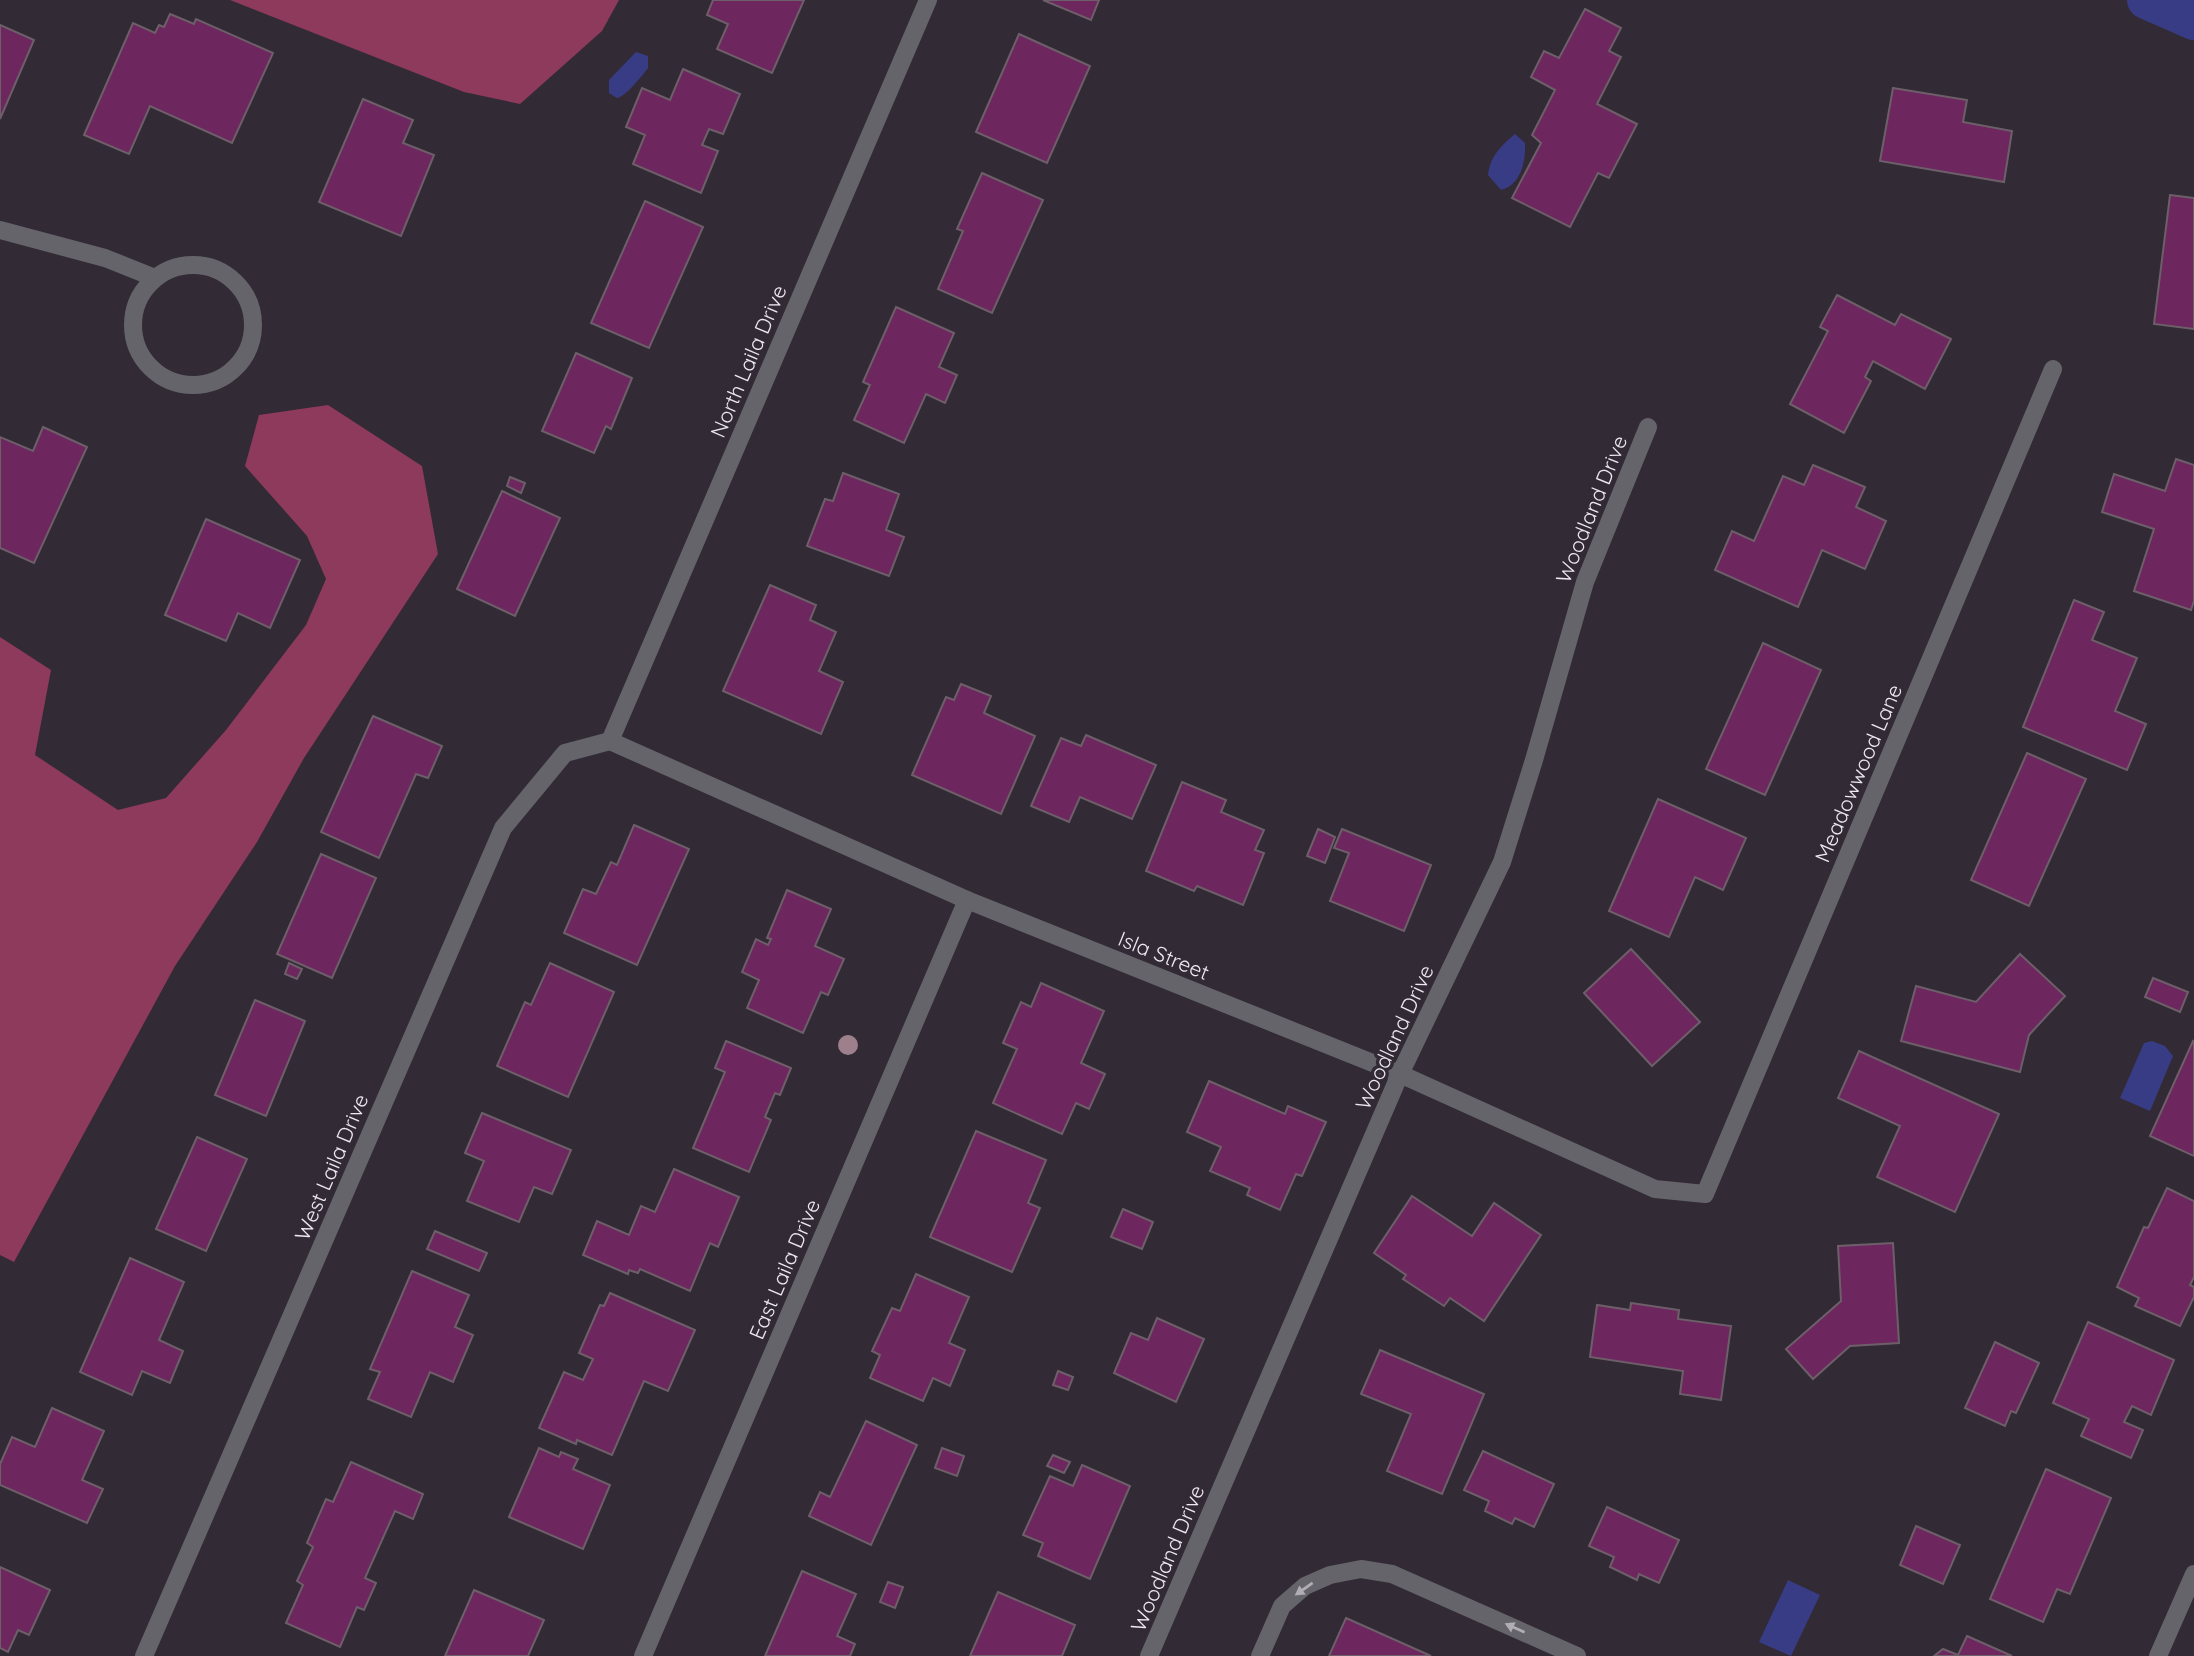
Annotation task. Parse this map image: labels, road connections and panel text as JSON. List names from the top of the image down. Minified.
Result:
{"streets":{"street":["North Laila Drive","Woodland Drive","Meadowwood Lane","Isla Street","West Laila Drive","East Laila Drive"]},"crossings":[["North Laila Drive","Isla Street"],["North Laila Drive","West Laila Drive"],["Woodland Drive","Isla Street"],["Meadowwood Lane","Isla Street"],["Isla Street","West Laila Drive"],["Isla Street","East Laila Drive"]]}
